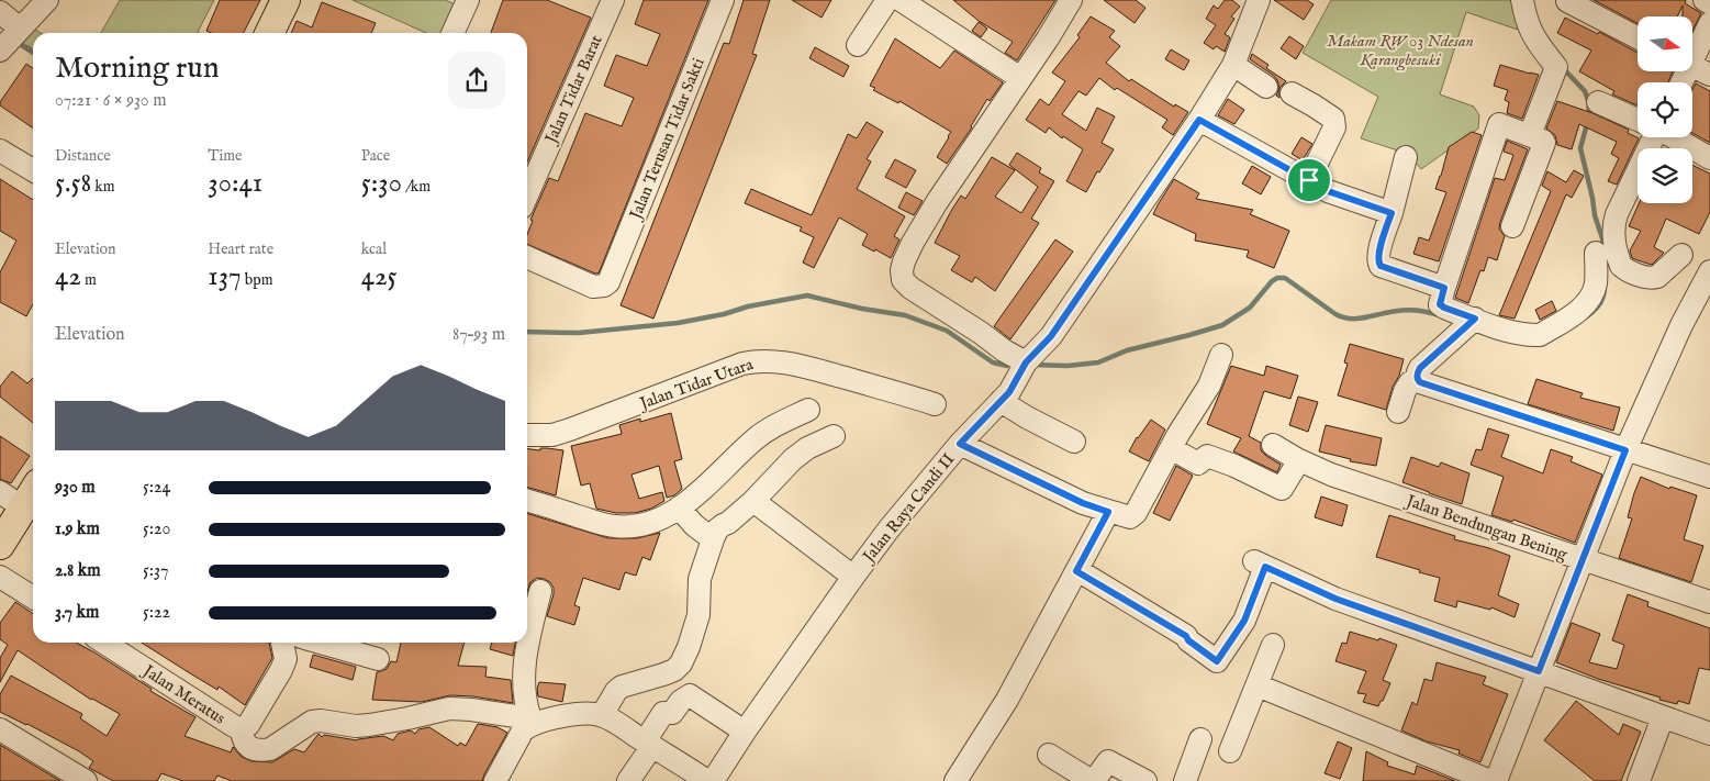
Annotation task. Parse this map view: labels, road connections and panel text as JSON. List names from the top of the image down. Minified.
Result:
{"streets":{"street":["Jalan Tidar Barat","Jalan Terusan Tidar Sakti","Jalan Tidar Utara","Jalan Raya Candi II","Jalan Bendungan Bening","Jalan Meratus"]},"parks":["Makam RW 03 Ndesan Karangbesuki"],"north":"right","page":{"heading":["Morning run","07:21 · 6 × 930 m"],"stats":[["Distance","5.58 km"],["Time","30:41"],["Pace","5:30 /km"],["Elevation","42 m"],["Heart rate","137 bpm"],["kcal","425"]],"chart":["Elevation","87–93 m"],"list":[{"name":"930 m","note":"5:24"},{"name":"1.9 km","note":"5:20"},{"name":"2.8 km","note":"5:37"},{"name":"3.7 km","note":"5:22"}]}}
